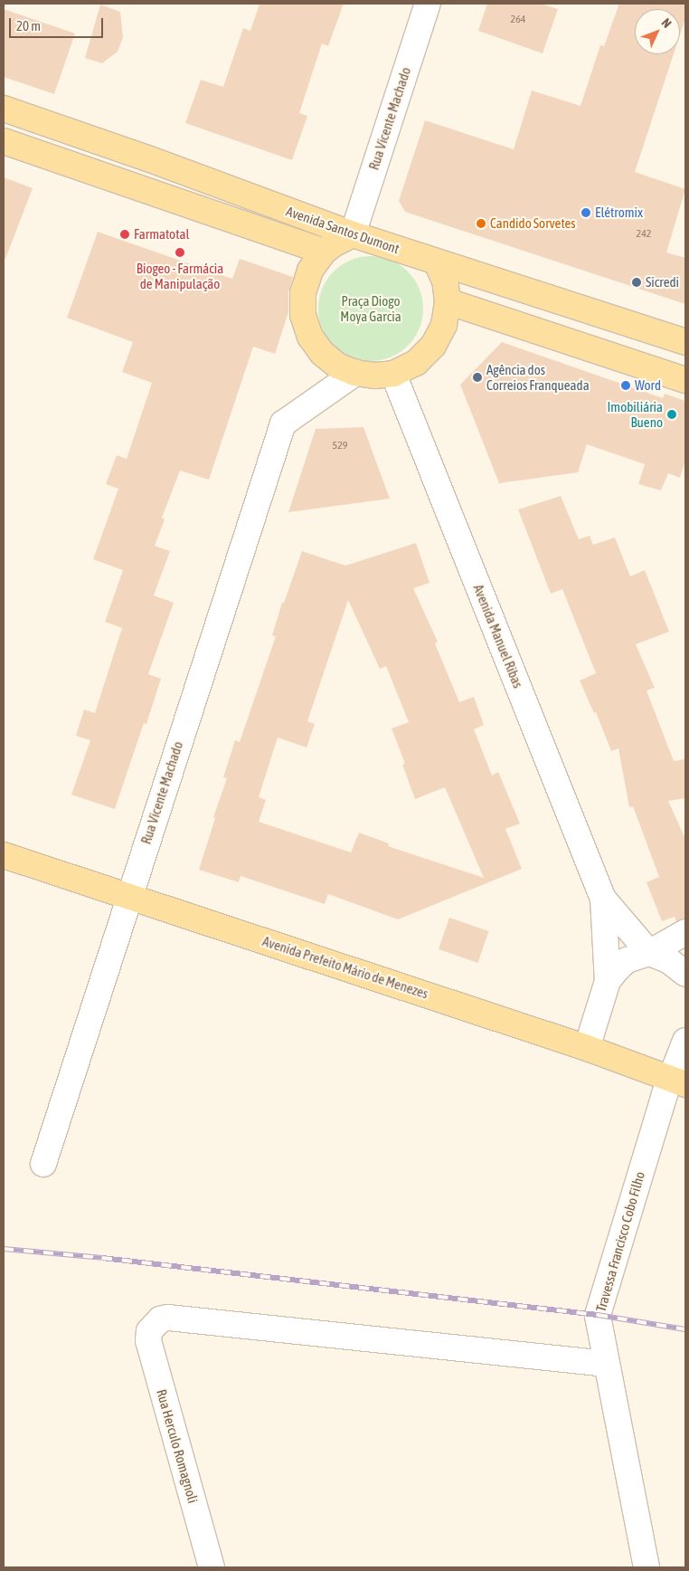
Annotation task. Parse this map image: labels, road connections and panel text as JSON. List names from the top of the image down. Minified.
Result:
{"streets":{"main road":["Avenida Santos Dumont","Avenida Prefeito Mário de Menezes"],"street":["Rua Vicente Machado","Avenida Manuel Ribas","Travessa Francisco Cobo Filho","Rua Herculo Romagnoli"]},"crossings":[["Rua Vicente Machado","Avenida Santos Dumont"],["Rua Vicente Machado","Avenida Manuel Ribas"],["Rua Vicente Machado","Avenida Prefeito Mário de Menezes"],["Avenida Santos Dumont","Avenida Manuel Ribas"],["Avenida Manuel Ribas","Avenida Prefeito Mário de Menezes"],["Avenida Prefeito Mário de Menezes","Travessa Francisco Cobo Filho"],["Travessa Francisco Cobo Filho","Rua Herculo Romagnoli"]],"parks":["Praça Diogo Moya Garcia"],"places":["Elétromix","Candido Sorvetes","Farmatotal","Biogeo - Farmácia de Manipulação","Sicredi","Agência dos Correios Franqueada","Word","Imobiliária Bueno"],"house_numbers":["264","242","529"],"scale_bar":"20 m","north":"top right"}
